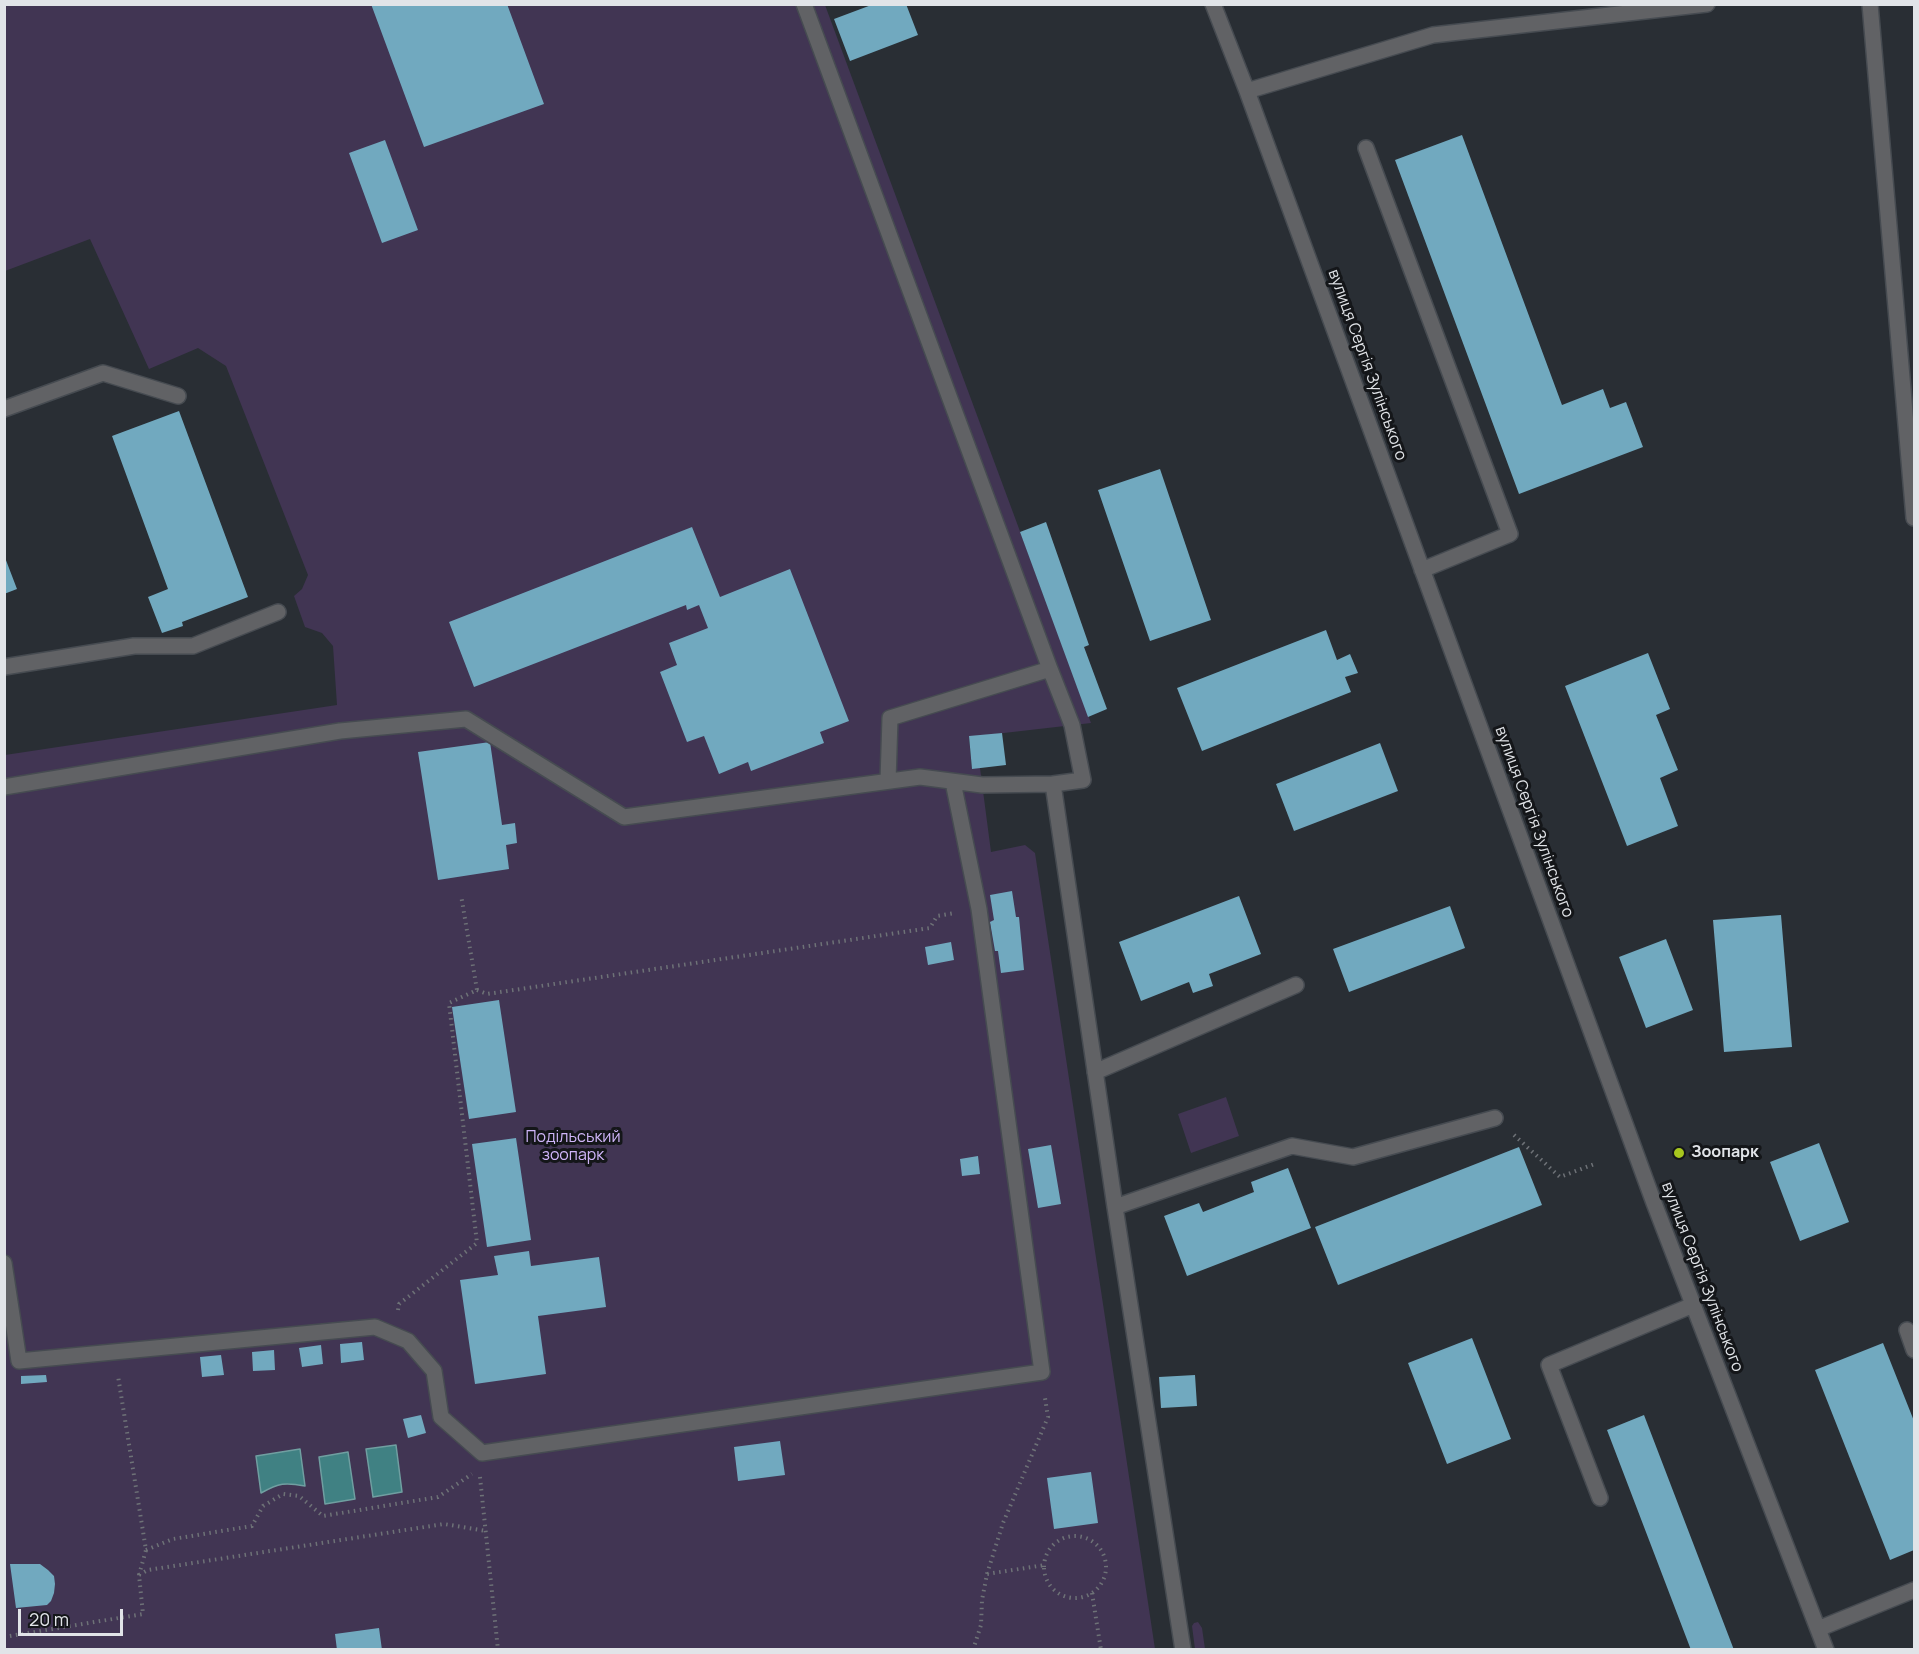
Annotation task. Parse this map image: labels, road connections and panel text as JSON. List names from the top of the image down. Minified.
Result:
{"streets":{"street":["вулиця Сергія Зулінського"]},"parks":["Подільський зоопарк"],"places":["Зоопарк"],"scale_bar":"20 m"}
